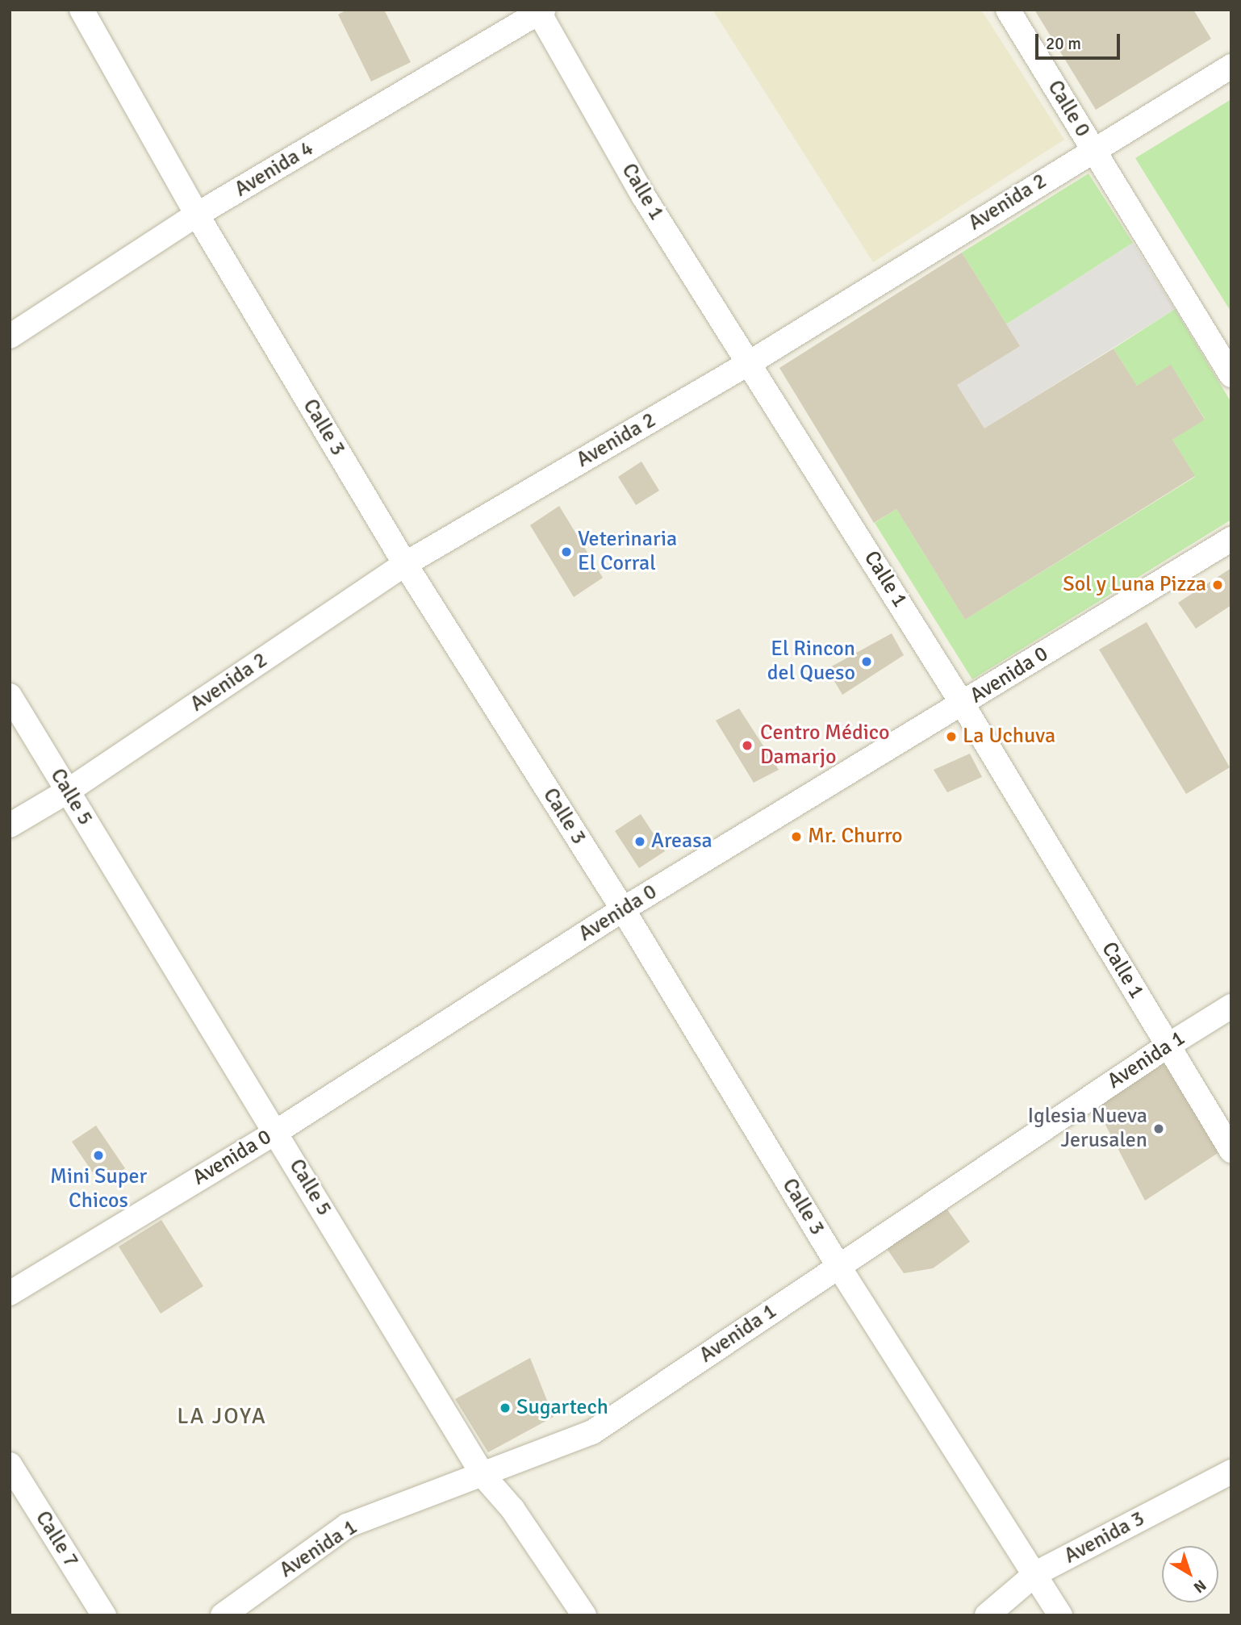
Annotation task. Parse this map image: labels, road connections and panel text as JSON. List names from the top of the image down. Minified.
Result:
{"streets":{"street":["Calle 0","Avenida 4","Calle 1","Avenida 2","Calle 3","Avenida 0","Calle 5","Avenida 1","Avenida 3","Calle 7"]},"crossings":[["Calle 0","Avenida 2"],["Avenida 4","Calle 1"],["Avenida 4","Calle 3"],["Calle 1","Avenida 2"],["Calle 1","Avenida 0"],["Calle 1","Avenida 1"],["Avenida 2","Calle 3"],["Avenida 2","Calle 5"],["Calle 3","Avenida 0"],["Calle 3","Avenida 1"],["Calle 3","Avenida 3"],["Avenida 0","Calle 5"],["Calle 5","Avenida 1"]],"districts":["LA JOYA"],"places":["Veterinaria El Corral","Sol y Luna Pizza","El Rincon del Queso","La Uchuva","Centro Médico Damarjo","Mr. Churro","Areasa","Iglesia Nueva Jerusalen","Mini Super Chicos","Sugartech"],"scale_bar":"20 m","north":"bottom right"}
